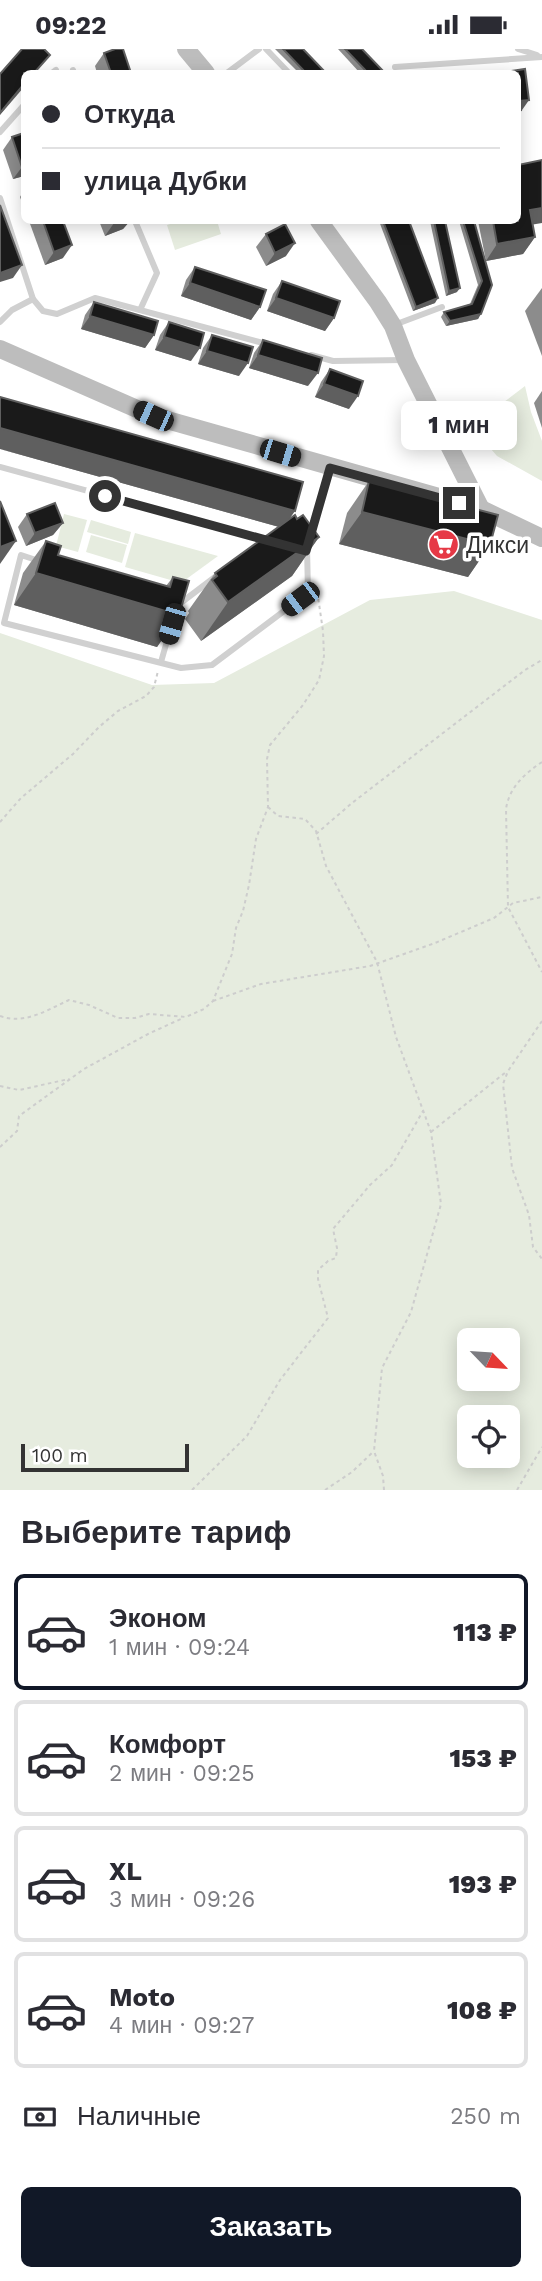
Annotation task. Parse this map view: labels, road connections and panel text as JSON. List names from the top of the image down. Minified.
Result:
{"places":{"supermarket":["Дикси"]},"scale_bar":"100 m","north":"bottom right","page":{"status":"09:22","banner":["Откуда","улица Дубки"],"bubble":"1 мин","scale":"100 m","heading":"Выберите тариф","list":[{"name":"Эконом","note":"1 мин · 09:24","value":"113 ₽"},{"name":"Комфорт","note":"2 мин · 09:25","value":"153 ₽"},{"name":"XL","note":"3 мин · 09:26","value":"193 ₽"},{"name":"Moto","note":"4 мин · 09:27","value":"108 ₽"}],"pay":["Наличные","250 m"],"buttons":"Заказать"}}
